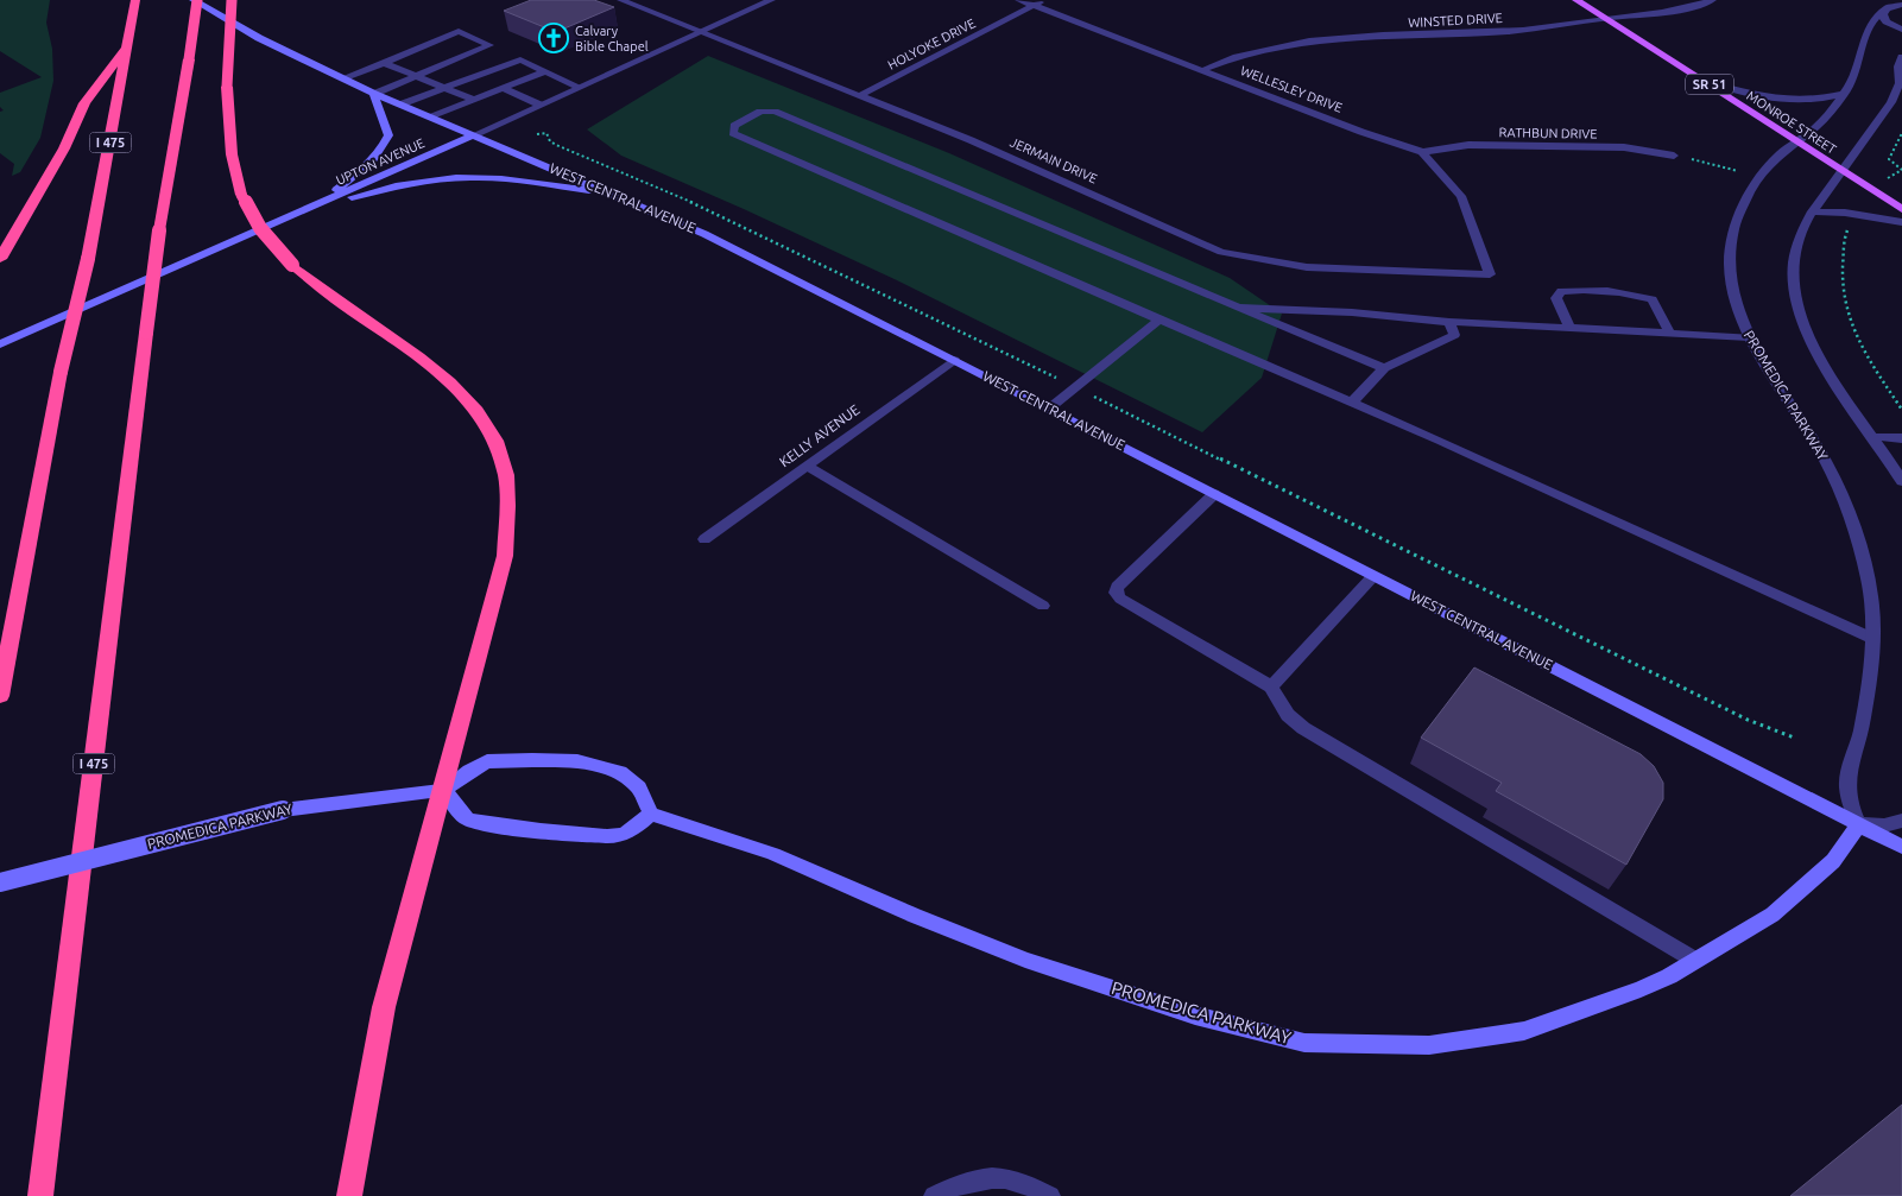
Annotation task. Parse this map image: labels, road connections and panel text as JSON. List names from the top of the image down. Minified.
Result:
{"streets":{"highway":["I 475"],"main road":["SR 51","MONROE STREET","UPTON AVENUE","WEST CENTRAL AVENUE","PROMEDICA PARKWAY"],"street":["WINSTED DRIVE","HOLYOKE DRIVE","WELLESLEY DRIVE","RATHBUN DRIVE","JERMAIN DRIVE","KELLY AVENUE"]},"crossings":[["WINSTED DRIVE","WELLESLEY DRIVE"],["WINSTED DRIVE","MONROE STREET"],["HOLYOKE DRIVE","WELLESLEY DRIVE"],["HOLYOKE DRIVE","JERMAIN DRIVE"],["WELLESLEY DRIVE","RATHBUN DRIVE"],["WELLESLEY DRIVE","JERMAIN DRIVE"],["MONROE STREET","PROMEDICA PARKWAY"],["I 475","WEST CENTRAL AVENUE"],["JERMAIN DRIVE","UPTON AVENUE"],["UPTON AVENUE","WEST CENTRAL AVENUE"],["WEST CENTRAL AVENUE","PROMEDICA PARKWAY"],["WEST CENTRAL AVENUE","KELLY AVENUE"]],"places":{"church":["Calvary Bible Chapel"]}}
